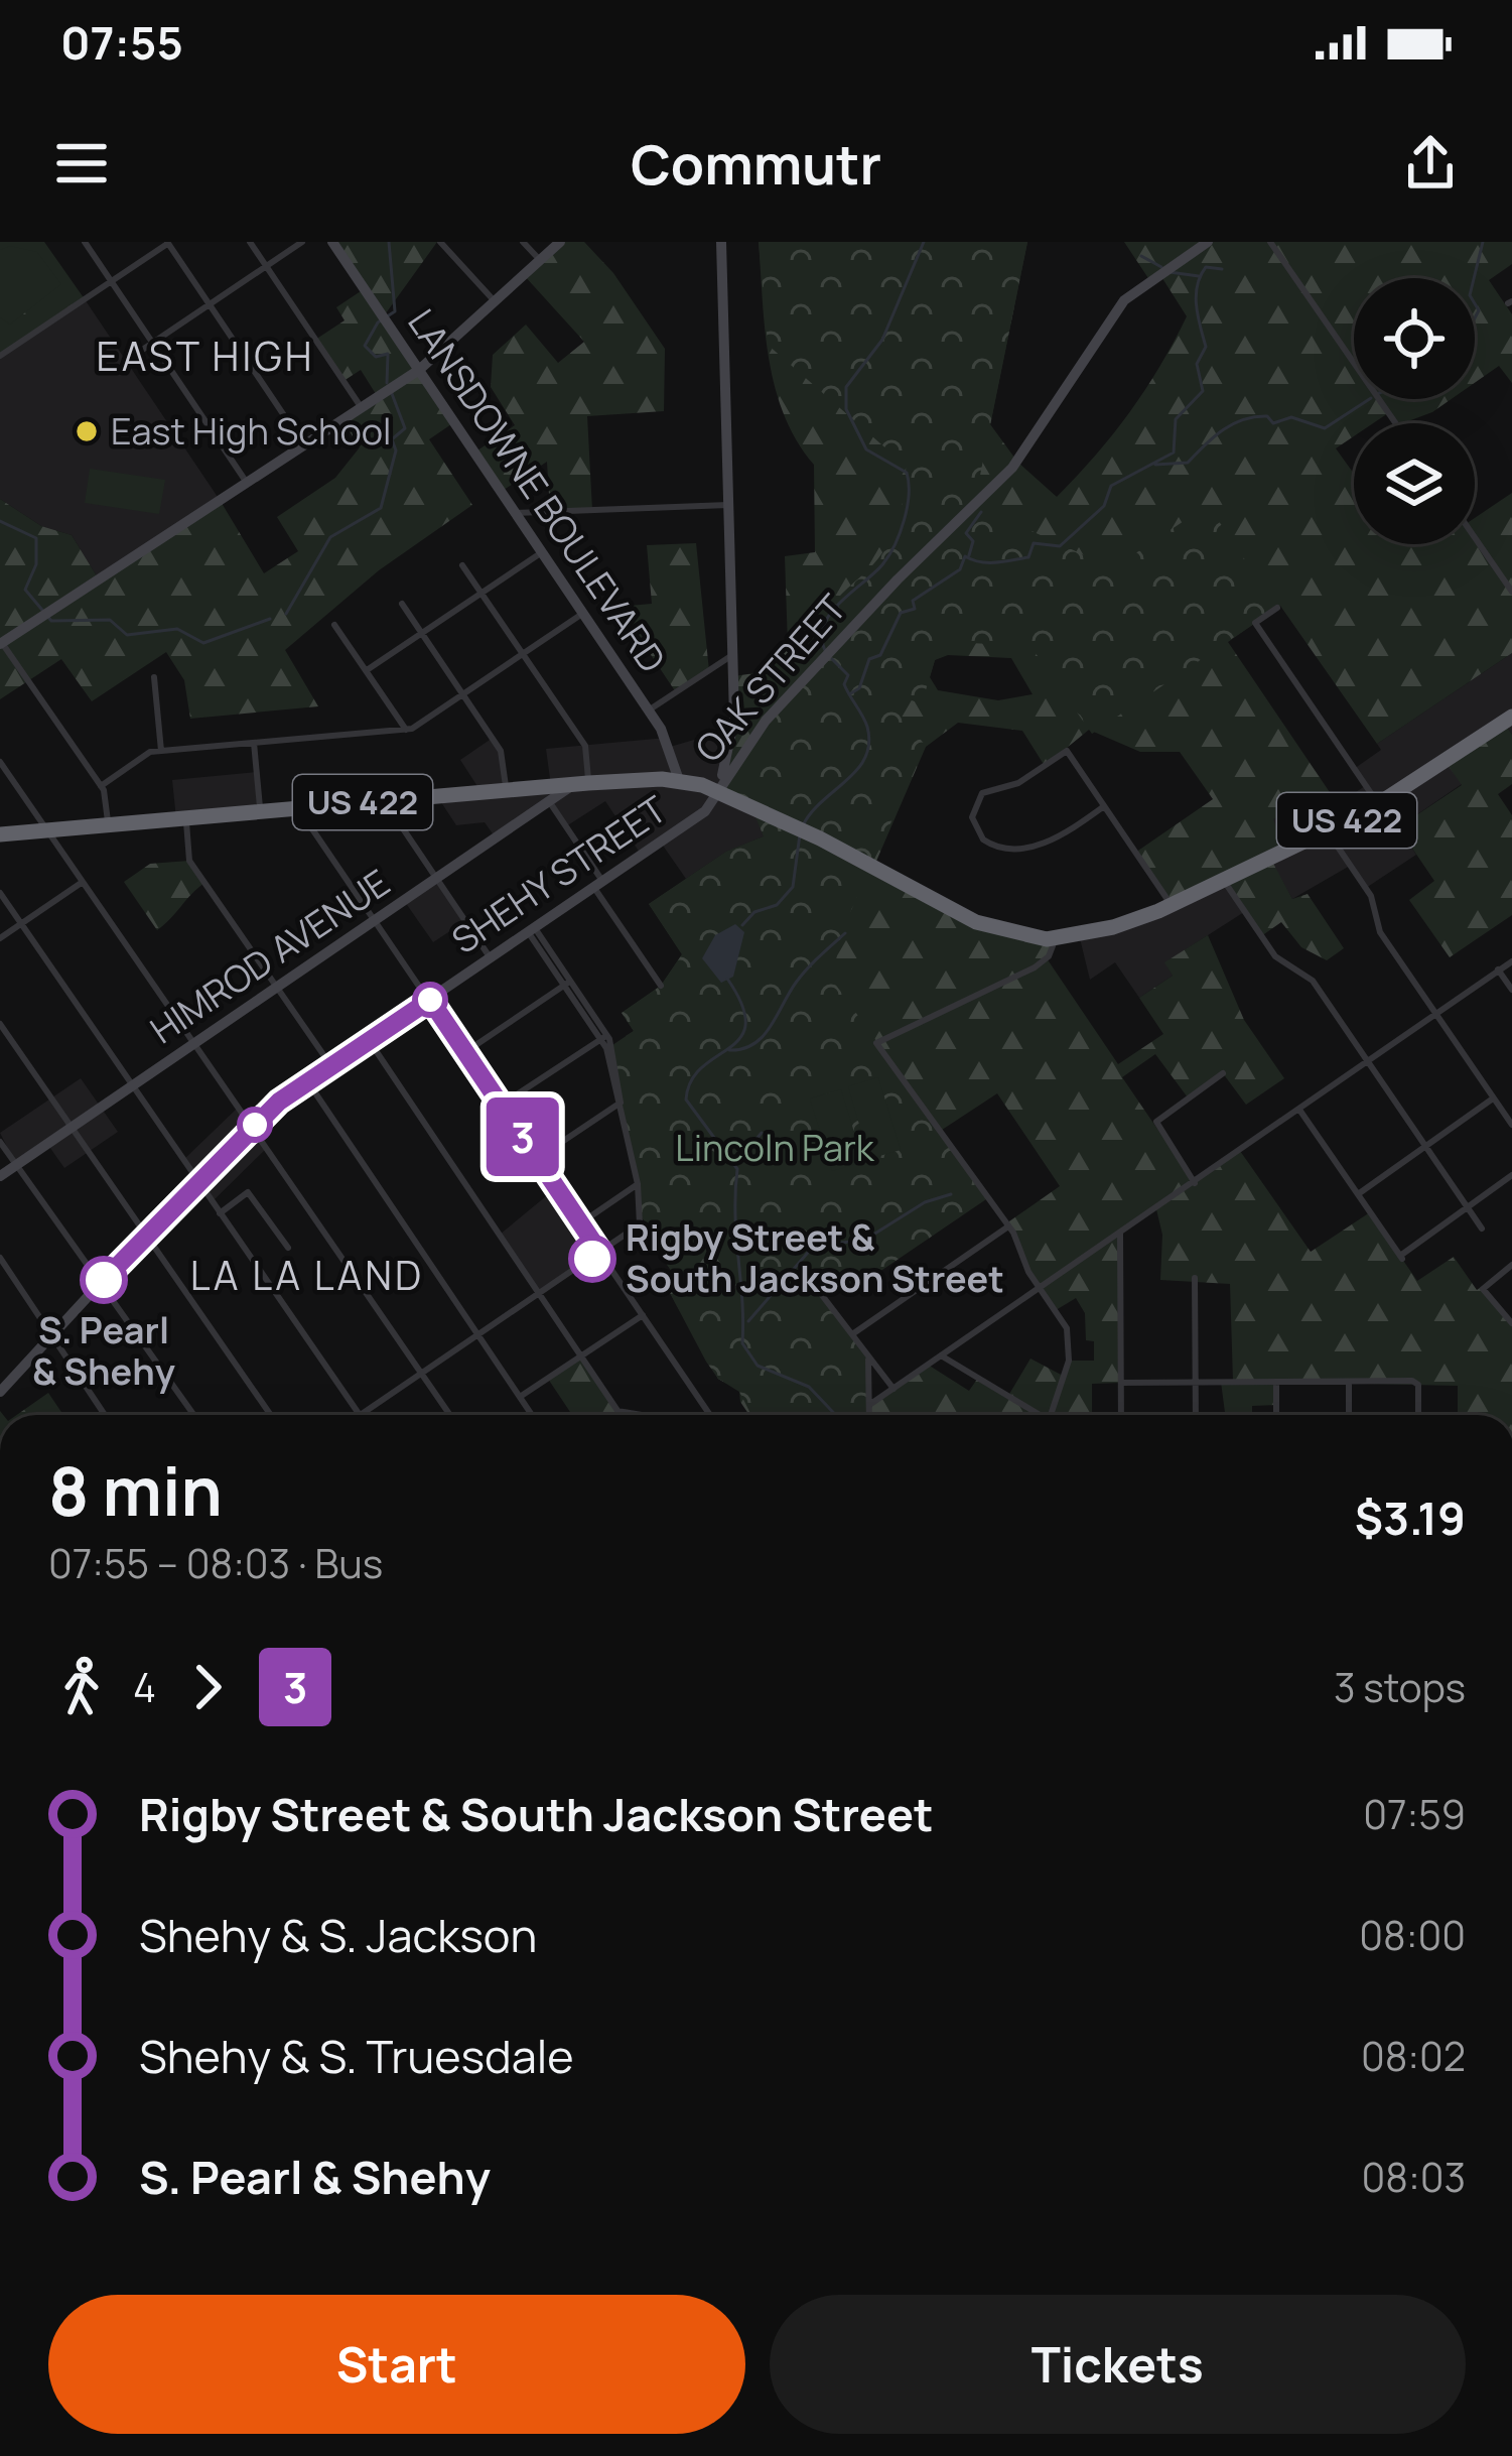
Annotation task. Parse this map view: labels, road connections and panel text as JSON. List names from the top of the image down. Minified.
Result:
{"streets":{"highway":["OAK STREET","US 422"],"street":["LANSDOWNE BOULEVARD","SHEHY STREET","HIMROD AVENUE"]},"crossings":[["LANSDOWNE BOULEVARD","OAK STREET"],["OAK STREET","US 422"],["OAK STREET","SHEHY STREET"],["OAK STREET","HIMROD AVENUE"],["US 422","SHEHY STREET"]],"districts":["EAST HIGH","LA LA LAND"],"parks":["Lincoln Park"],"places":["East High School","Rigby Street & South Jackson Street","S. Pearl & Shehy"],"lines":["bus line 3"],"page":{"status":"07:55","header":"Commutr","on_map":"3","heading":["8 min","07:55 – 08:03 · Bus","$3.19"],"legs":["4","3","3 stops"],"list":[{"name":"Rigby Street & South Jackson Street","value":"07:59"},{"name":"Shehy & S. Jackson","value":"08:00"},{"name":"Shehy & S. Truesdale","value":"08:02"},{"name":"S. Pearl & Shehy","value":"08:03"}],"buttons":["Start","Tickets"]}}
